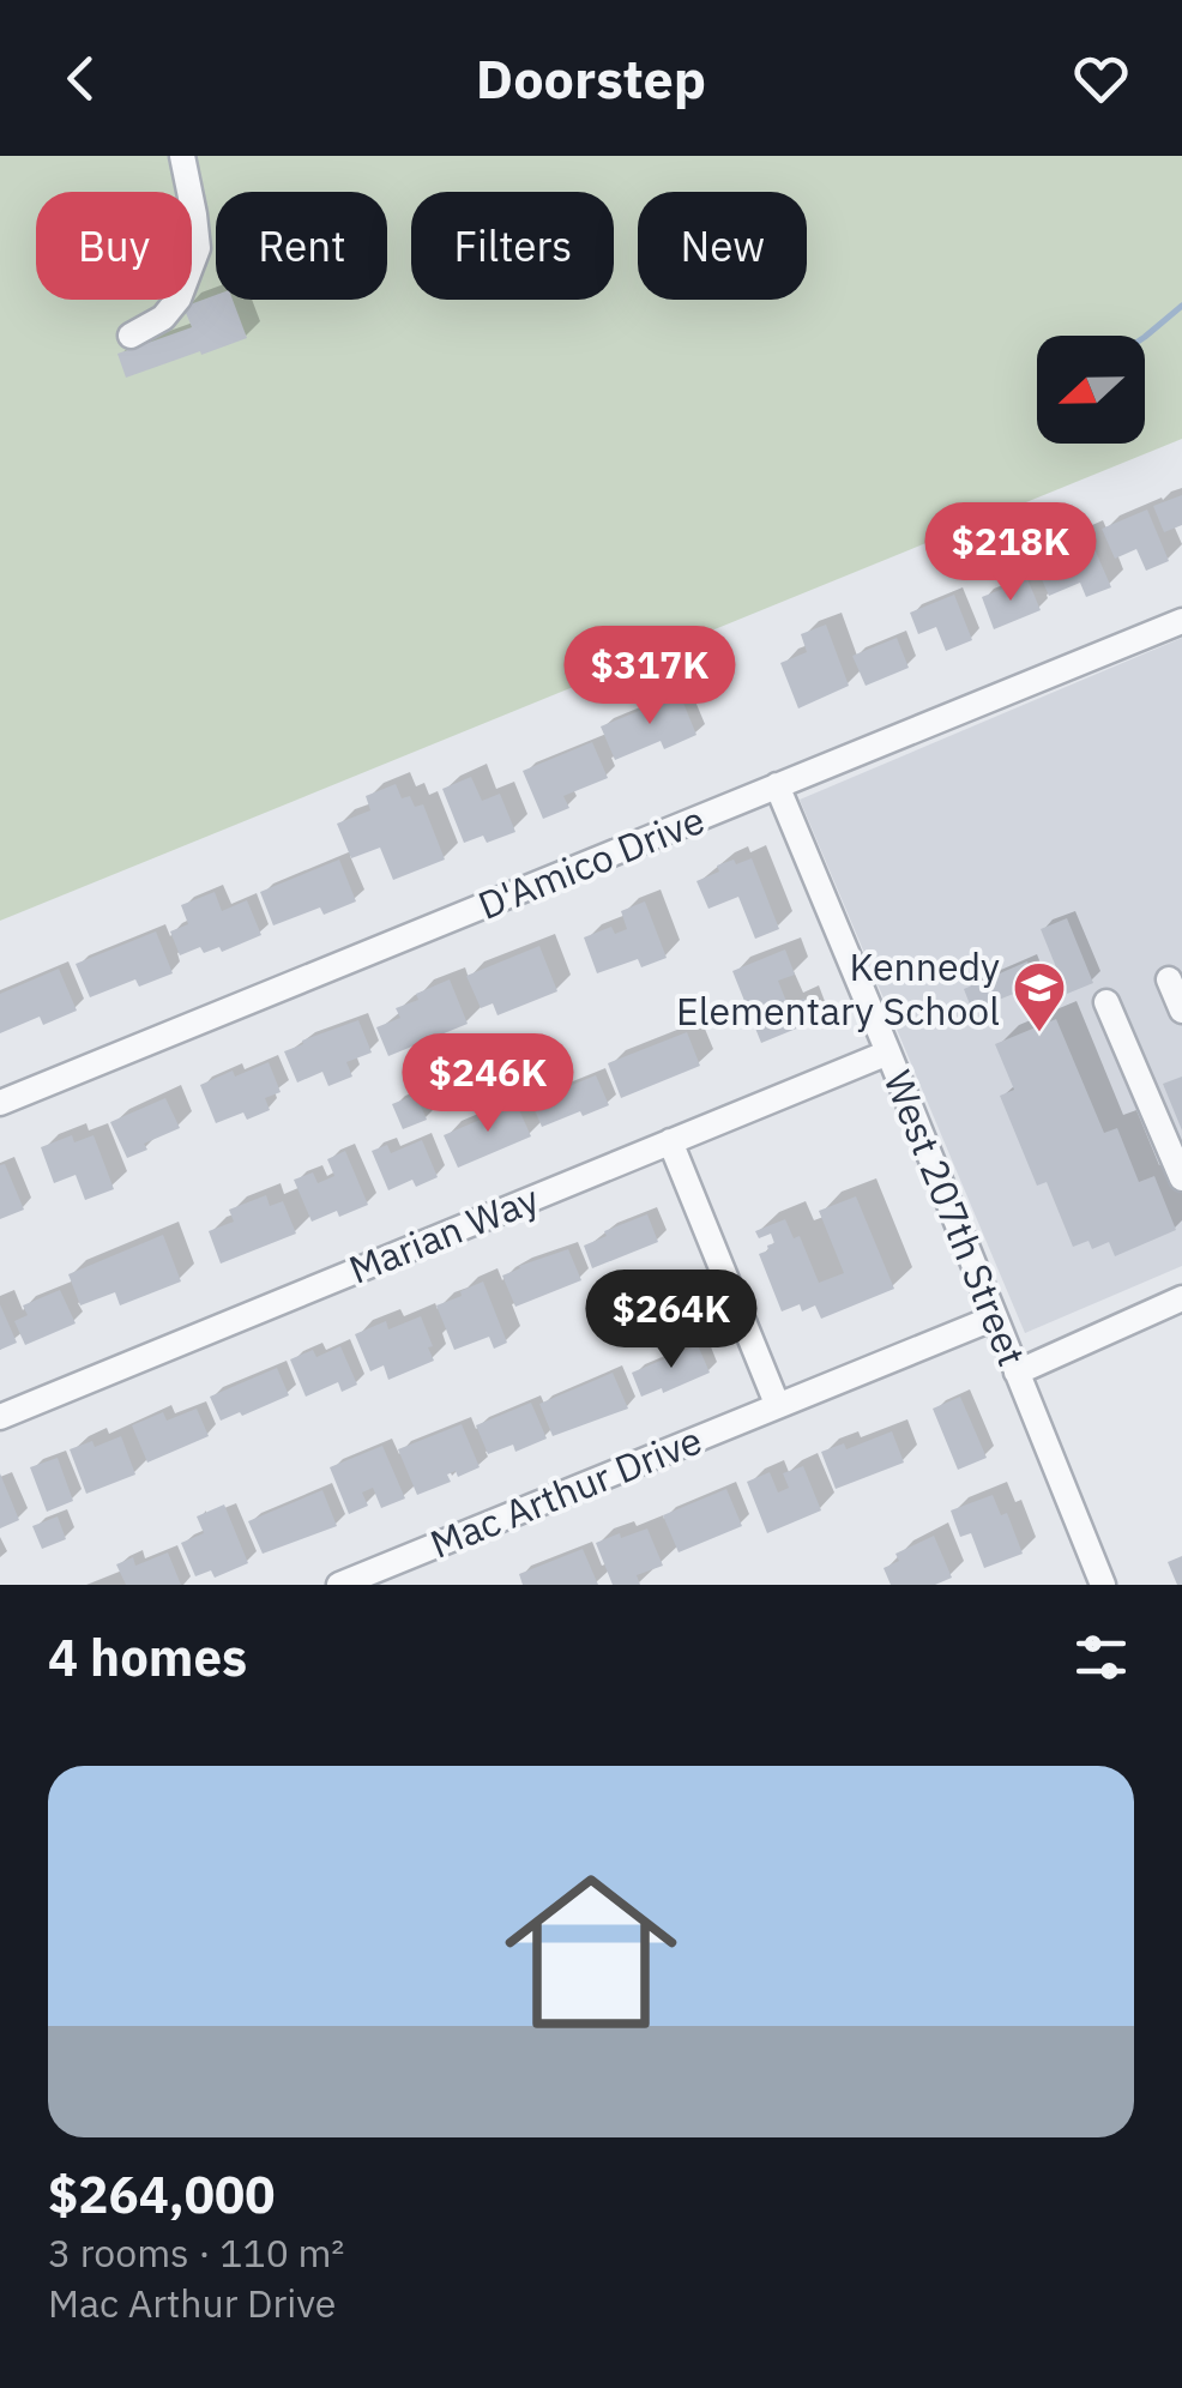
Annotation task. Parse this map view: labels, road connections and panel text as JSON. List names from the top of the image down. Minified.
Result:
{"streets":{"street":["D'Amico Drive","West 207th Street","Marian Way","Mac Arthur Drive"]},"crossings":[["D'Amico Drive","West 207th Street"],["West 207th Street","Marian Way"],["West 207th Street","Mac Arthur Drive"]],"places":{"school or university":["Kennedy Elementary School"]},"north":"left","page":{"header":"Doorstep","chip":["Buy","Rent","Filters","New"],"price":["$218K","$317K","$246K","$264K"],"heading":"4 homes","list":[{"name":"$264,000","note":"3 rooms · 110 m² · Mac Arthur Drive"}]}}
